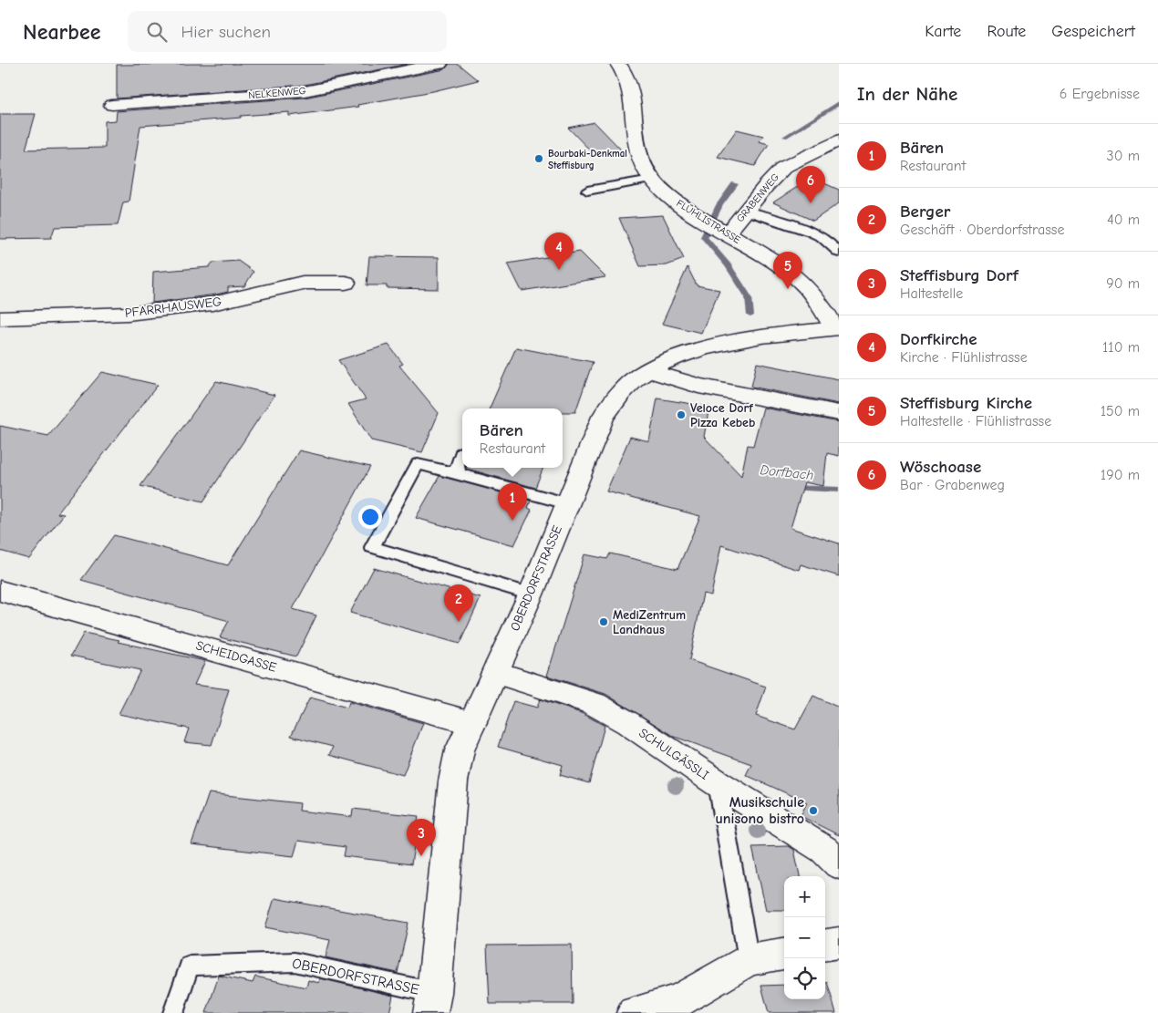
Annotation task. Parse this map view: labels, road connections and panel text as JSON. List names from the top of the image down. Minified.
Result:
{"streets":{"street":["NELKENWEG","GRABENWEG","FLÜHLISTRASSE","PFARRHAUSWEG","OBERDORFSTRASSE","SCHEIDGASSE","SCHULGÄSSLI"]},"crossings":[["GRABENWEG","FLÜHLISTRASSE"],["FLÜHLISTRASSE","OBERDORFSTRASSE"],["OBERDORFSTRASSE","SCHEIDGASSE"],["OBERDORFSTRASSE","SCHULGÄSSLI"]],"water":["Dorfbach"],"places":["Bourbaki-Denkmal Steffisburg","Veloce Dorf Pizza Kebeb","MediZentrum Landhaus","Musikschule unisono bistro"],"page":{"header":"Nearbee","search":"Hier suchen","nav":["Karte","Route","Gespeichert"],"heading":["In der Nähe","6 Ergebnisse"],"list":[{"mark":"1","name":"Bären","note":"Restaurant","value":"30 m"},{"mark":"2","name":"Berger","note":"Geschäft · Oberdorfstrasse","value":"40 m"},{"mark":"3","name":"Steffisburg Dorf","note":"Haltestelle","value":"90 m"},{"mark":"4","name":"Dorfkirche","note":"Kirche · Flühlistrasse","value":"110 m"},{"mark":"5","name":"Steffisburg Kirche","note":"Haltestelle · Flühlistrasse","value":"150 m"},{"mark":"6","name":"Wöschoase","note":"Bar · Grabenweg","value":"190 m"}],"pins":["6","4","5","1","2","3"],"popup":["Bären","Restaurant"],"map_buttons":["+","−"]}}
